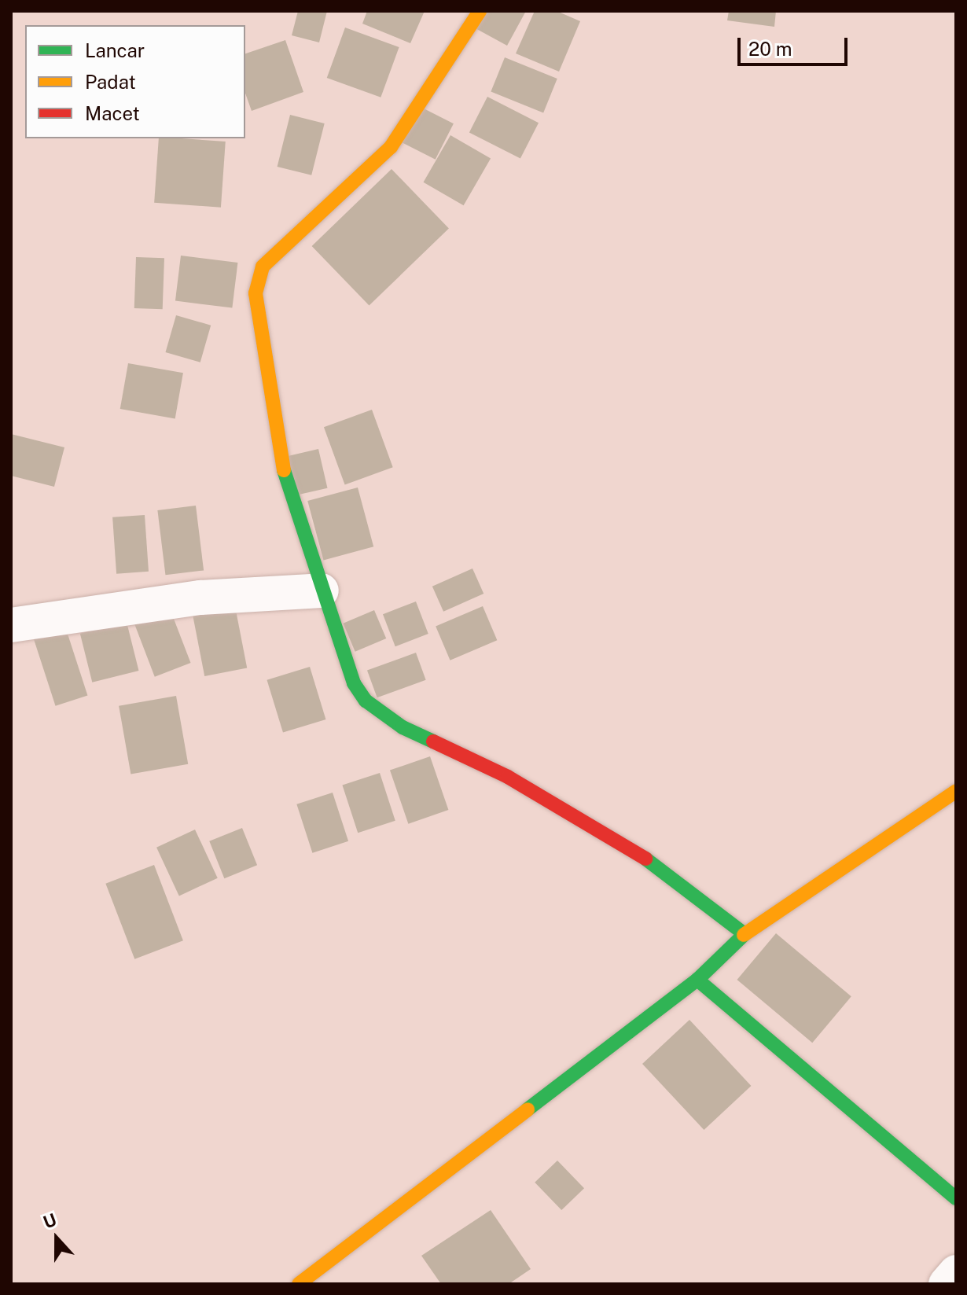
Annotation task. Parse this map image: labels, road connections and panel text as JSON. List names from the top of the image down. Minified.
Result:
{"legend":["Lancar","Padat","Macet"],"scale_bar":"20 m","north":"top"}
